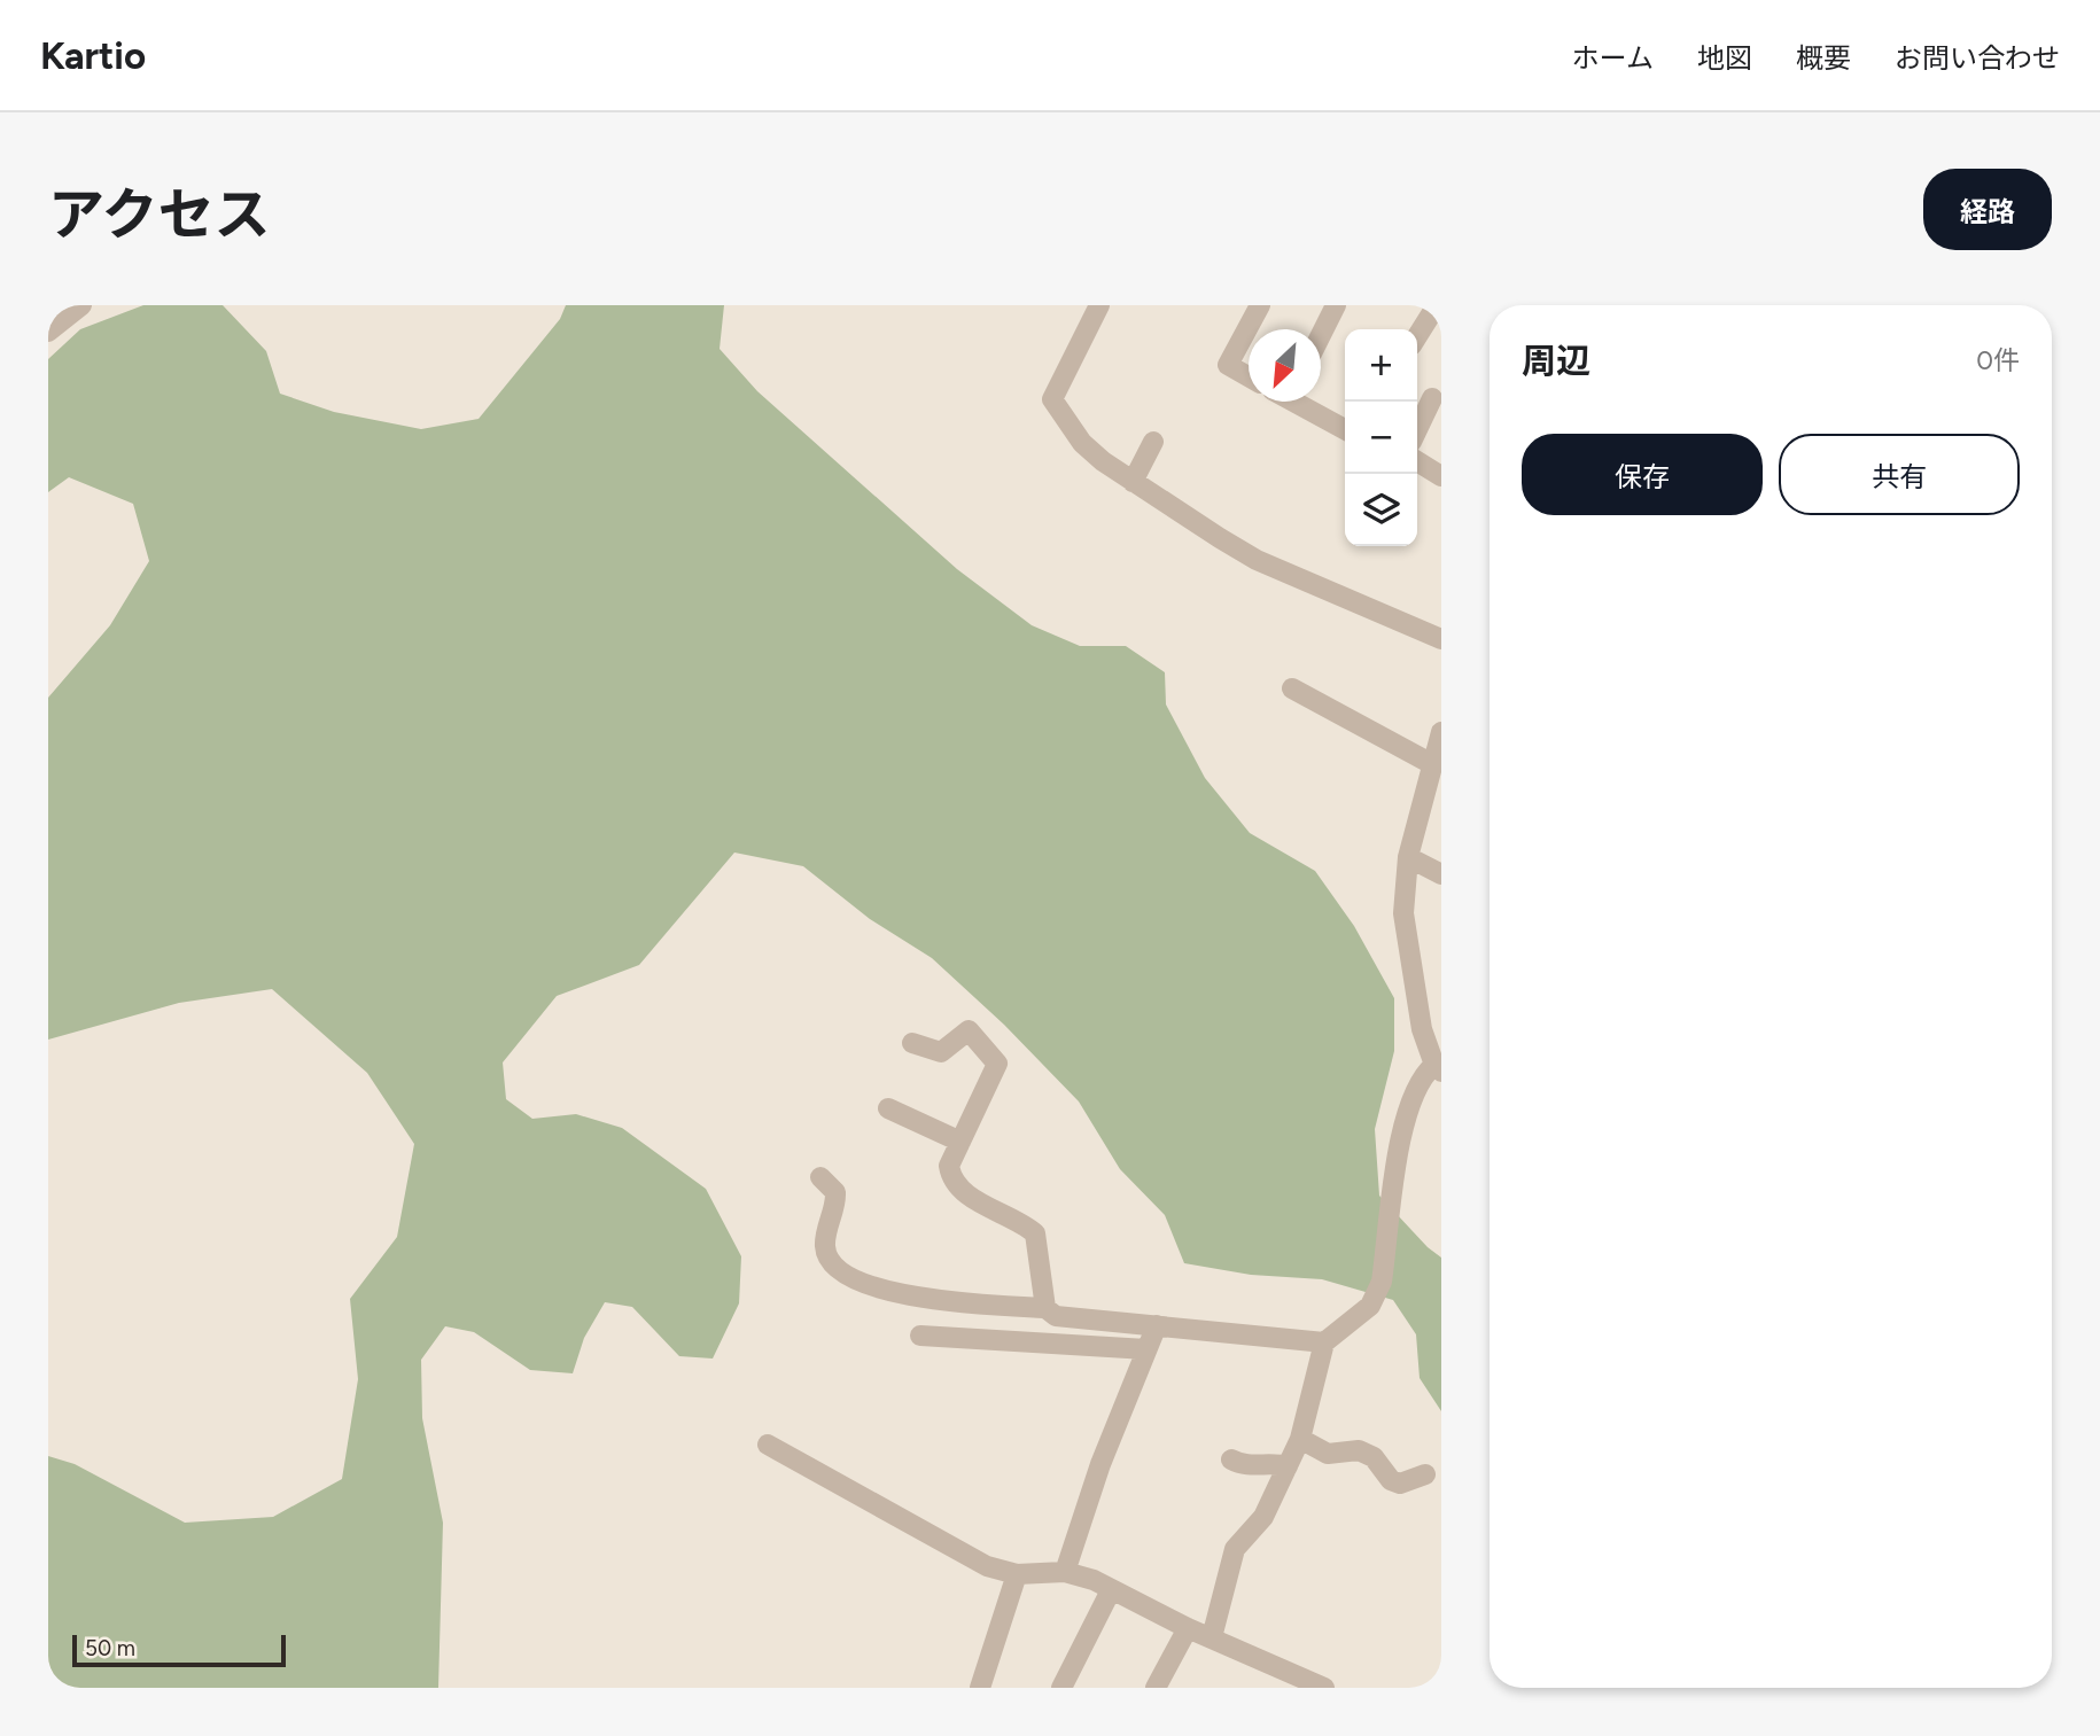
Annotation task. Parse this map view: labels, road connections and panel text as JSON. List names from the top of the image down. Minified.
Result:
{"scale_bar":"50 m","north":"bottom left","page":{"header":"Kartio","nav":["ホーム","地図","概要","お問い合わせ"],"title":"アクセス","buttons":["経路",["保存","共有"]],"heading":["周辺","0件"],"map_buttons":["+","−"],"scale":"50 m"}}
